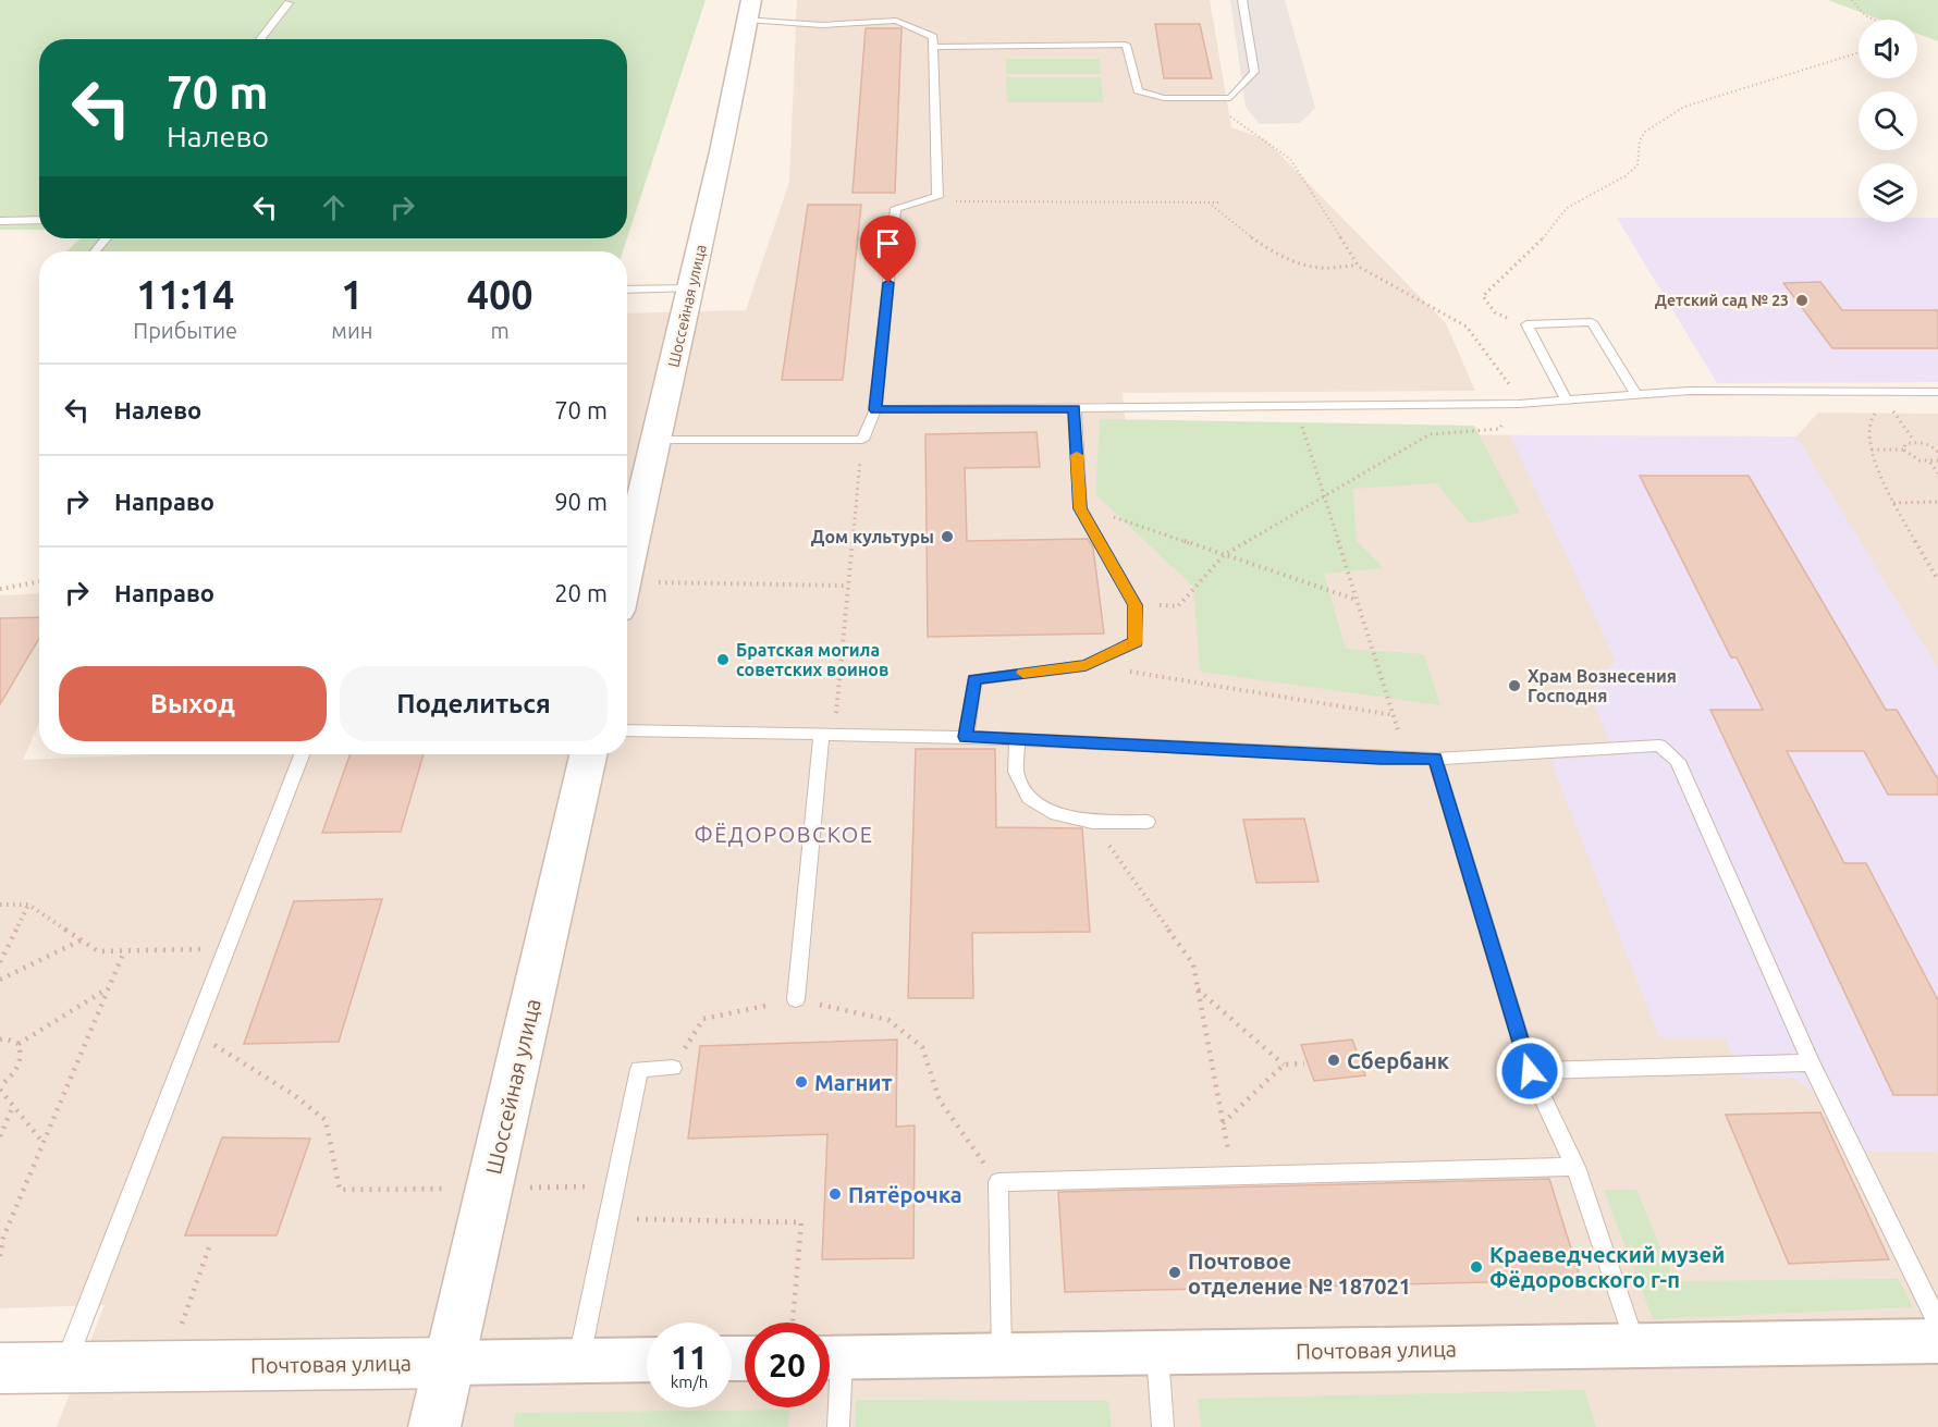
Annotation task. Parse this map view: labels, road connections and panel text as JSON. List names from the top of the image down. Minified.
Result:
{"streets":{"main road":["Шоссейная улица","Почтовая улица"]},"crossings":[["Шоссейная улица","Почтовая улица"]],"districts":["ФЁДОРОВСКОЕ"],"places":["Детский сад № 23","Дом культуры","Братская могила советских воинов","Храм Вознесения Господня","Сбербанк","Магнит","Пятёрочка","Краеведческий музей Фёдоровского г-п","Почтовое отделение № 187021"],"page":{"turn":["70 m","Налево"],"eta":["11:14","Прибытие","1","мин","400","m"],"list":[{"name":"Налево","value":"70 m"},{"name":"Направо","value":"90 m"},{"name":"Направо","value":"20 m"}],"buttons":["Выход","Поделиться"],"speed":"11 km/h","limit":"20"}}
